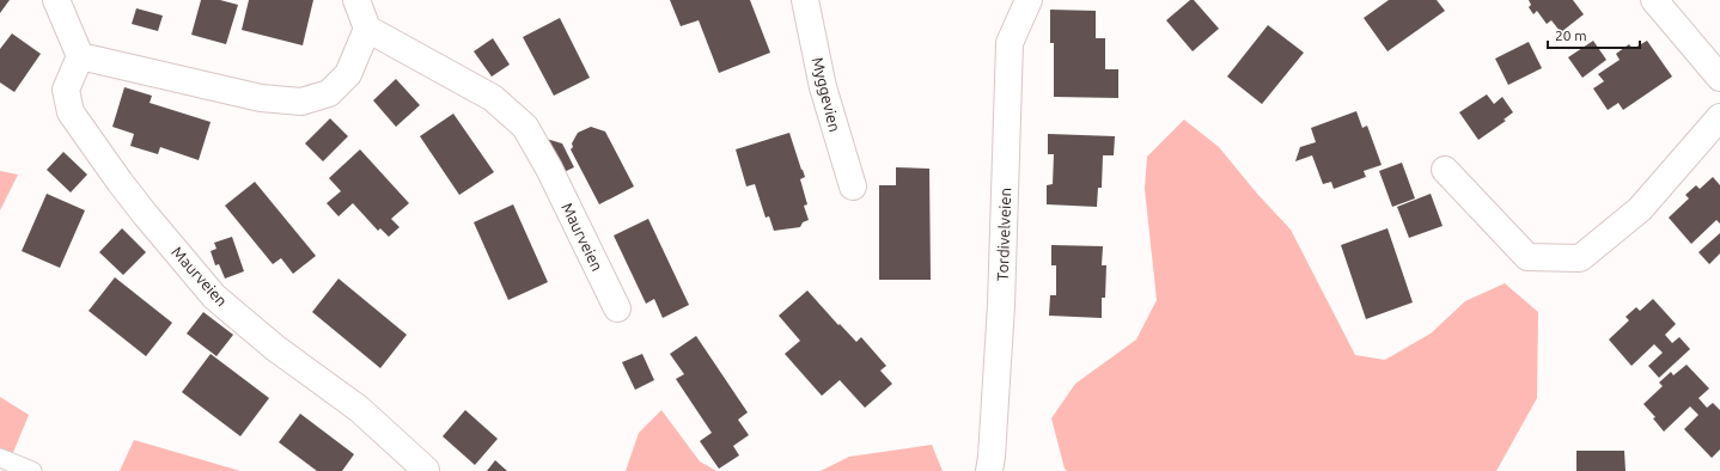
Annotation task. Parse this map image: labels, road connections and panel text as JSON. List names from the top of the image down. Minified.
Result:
{"streets":{"street":["Myggevien","Tordivelveien","Maurveien"]},"scale_bar":"20 m"}
